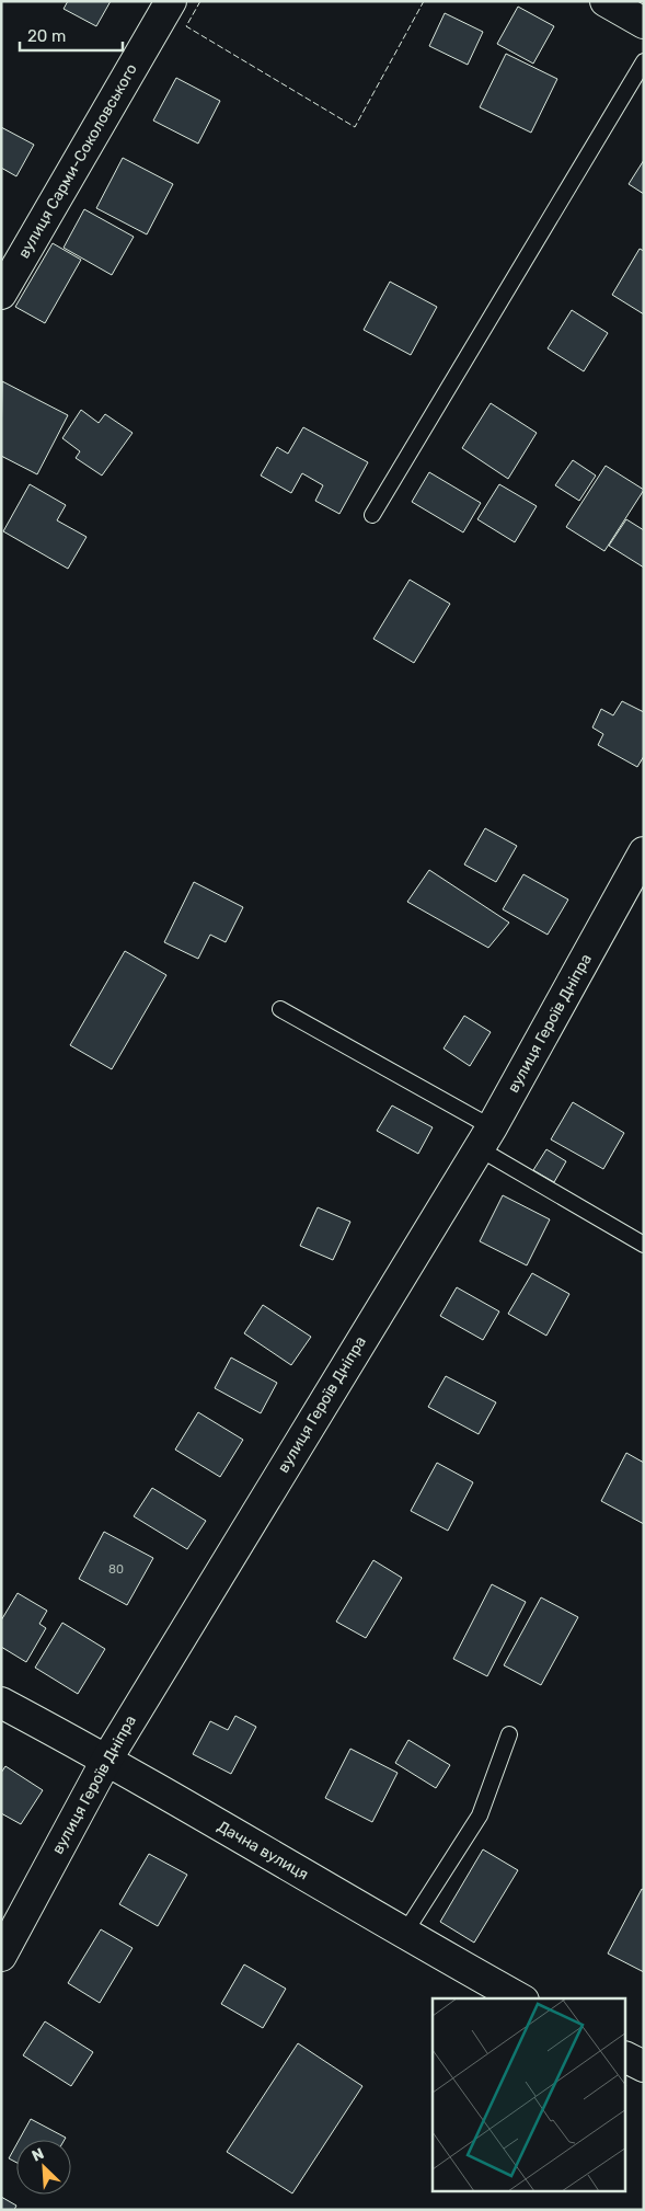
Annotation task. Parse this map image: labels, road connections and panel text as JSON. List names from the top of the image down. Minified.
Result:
{"streets":{"street":["вулиця Сарми-Соколовського","вулиця Героїв Дніпра","Дачна вулиця"]},"crossings":[["вулиця Героїв Дніпра","Дачна вулиця"]],"house_numbers":["80"],"scale_bar":"20 m","north":"top left"}
